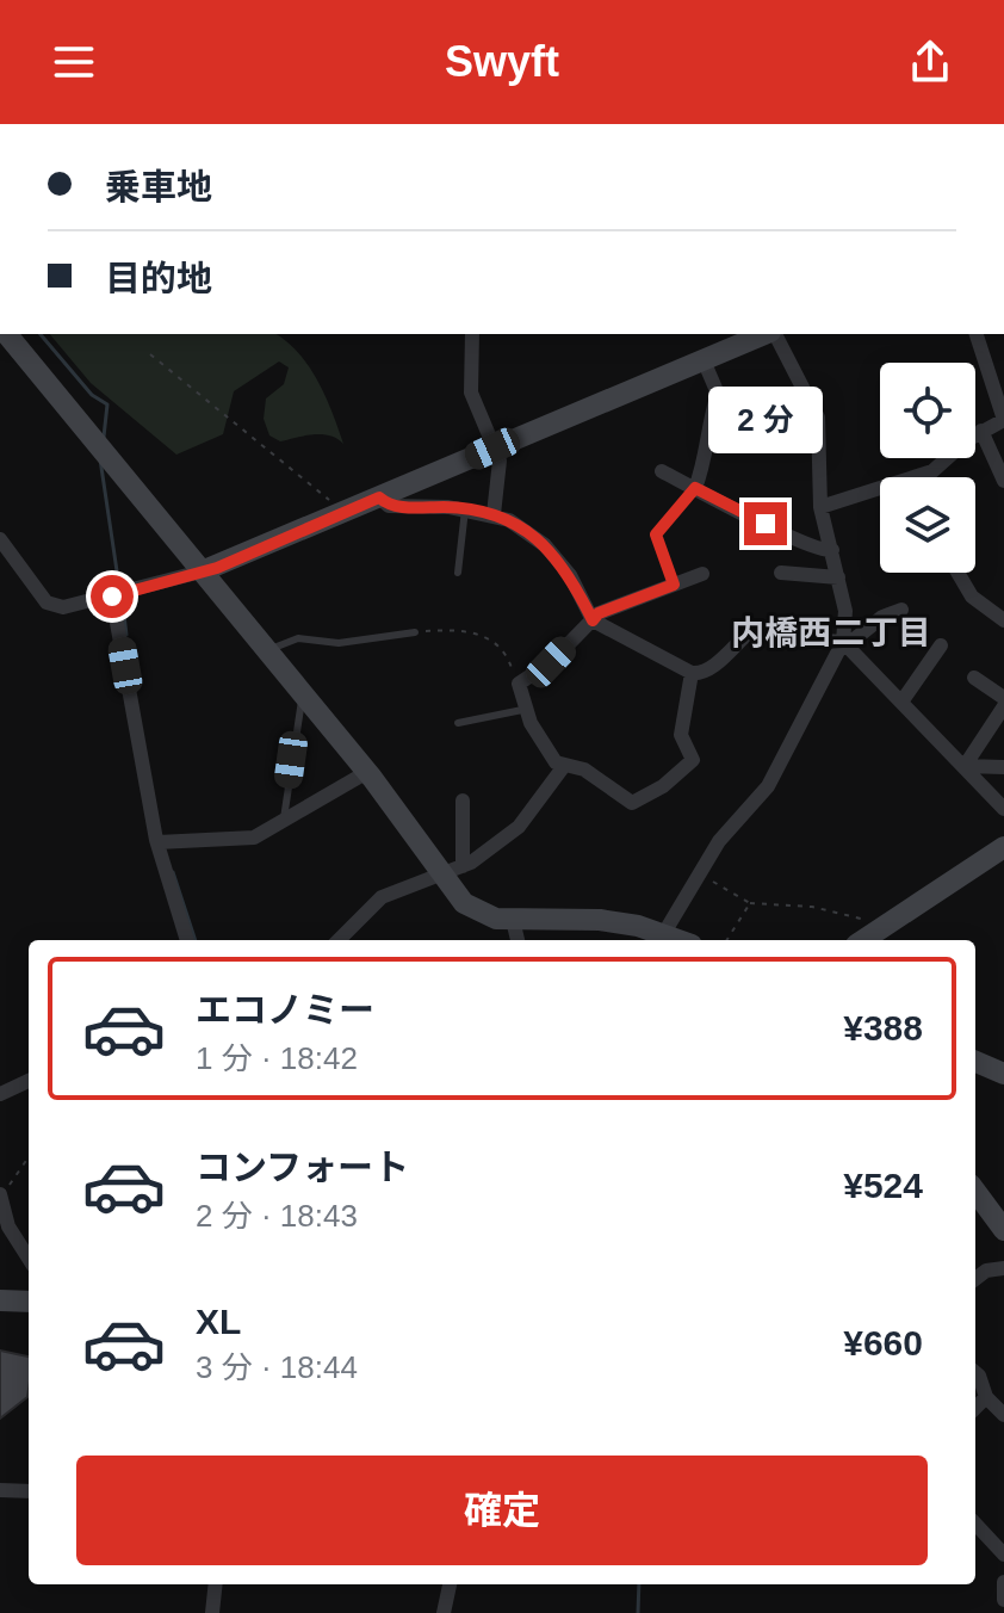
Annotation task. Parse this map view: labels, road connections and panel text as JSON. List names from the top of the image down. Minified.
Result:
{"districts":["内橋西二丁目"],"page":{"header":"Swyft","banner":["乗車地","目的地"],"bubble":"2 分","list":[{"name":"エコノミー","note":"1 分 · 18:42","value":"¥388"},{"name":"コンフォート","note":"2 分 · 18:43","value":"¥524"},{"name":"XL","note":"3 分 · 18:44","value":"¥660"}],"buttons":"確定"}}
